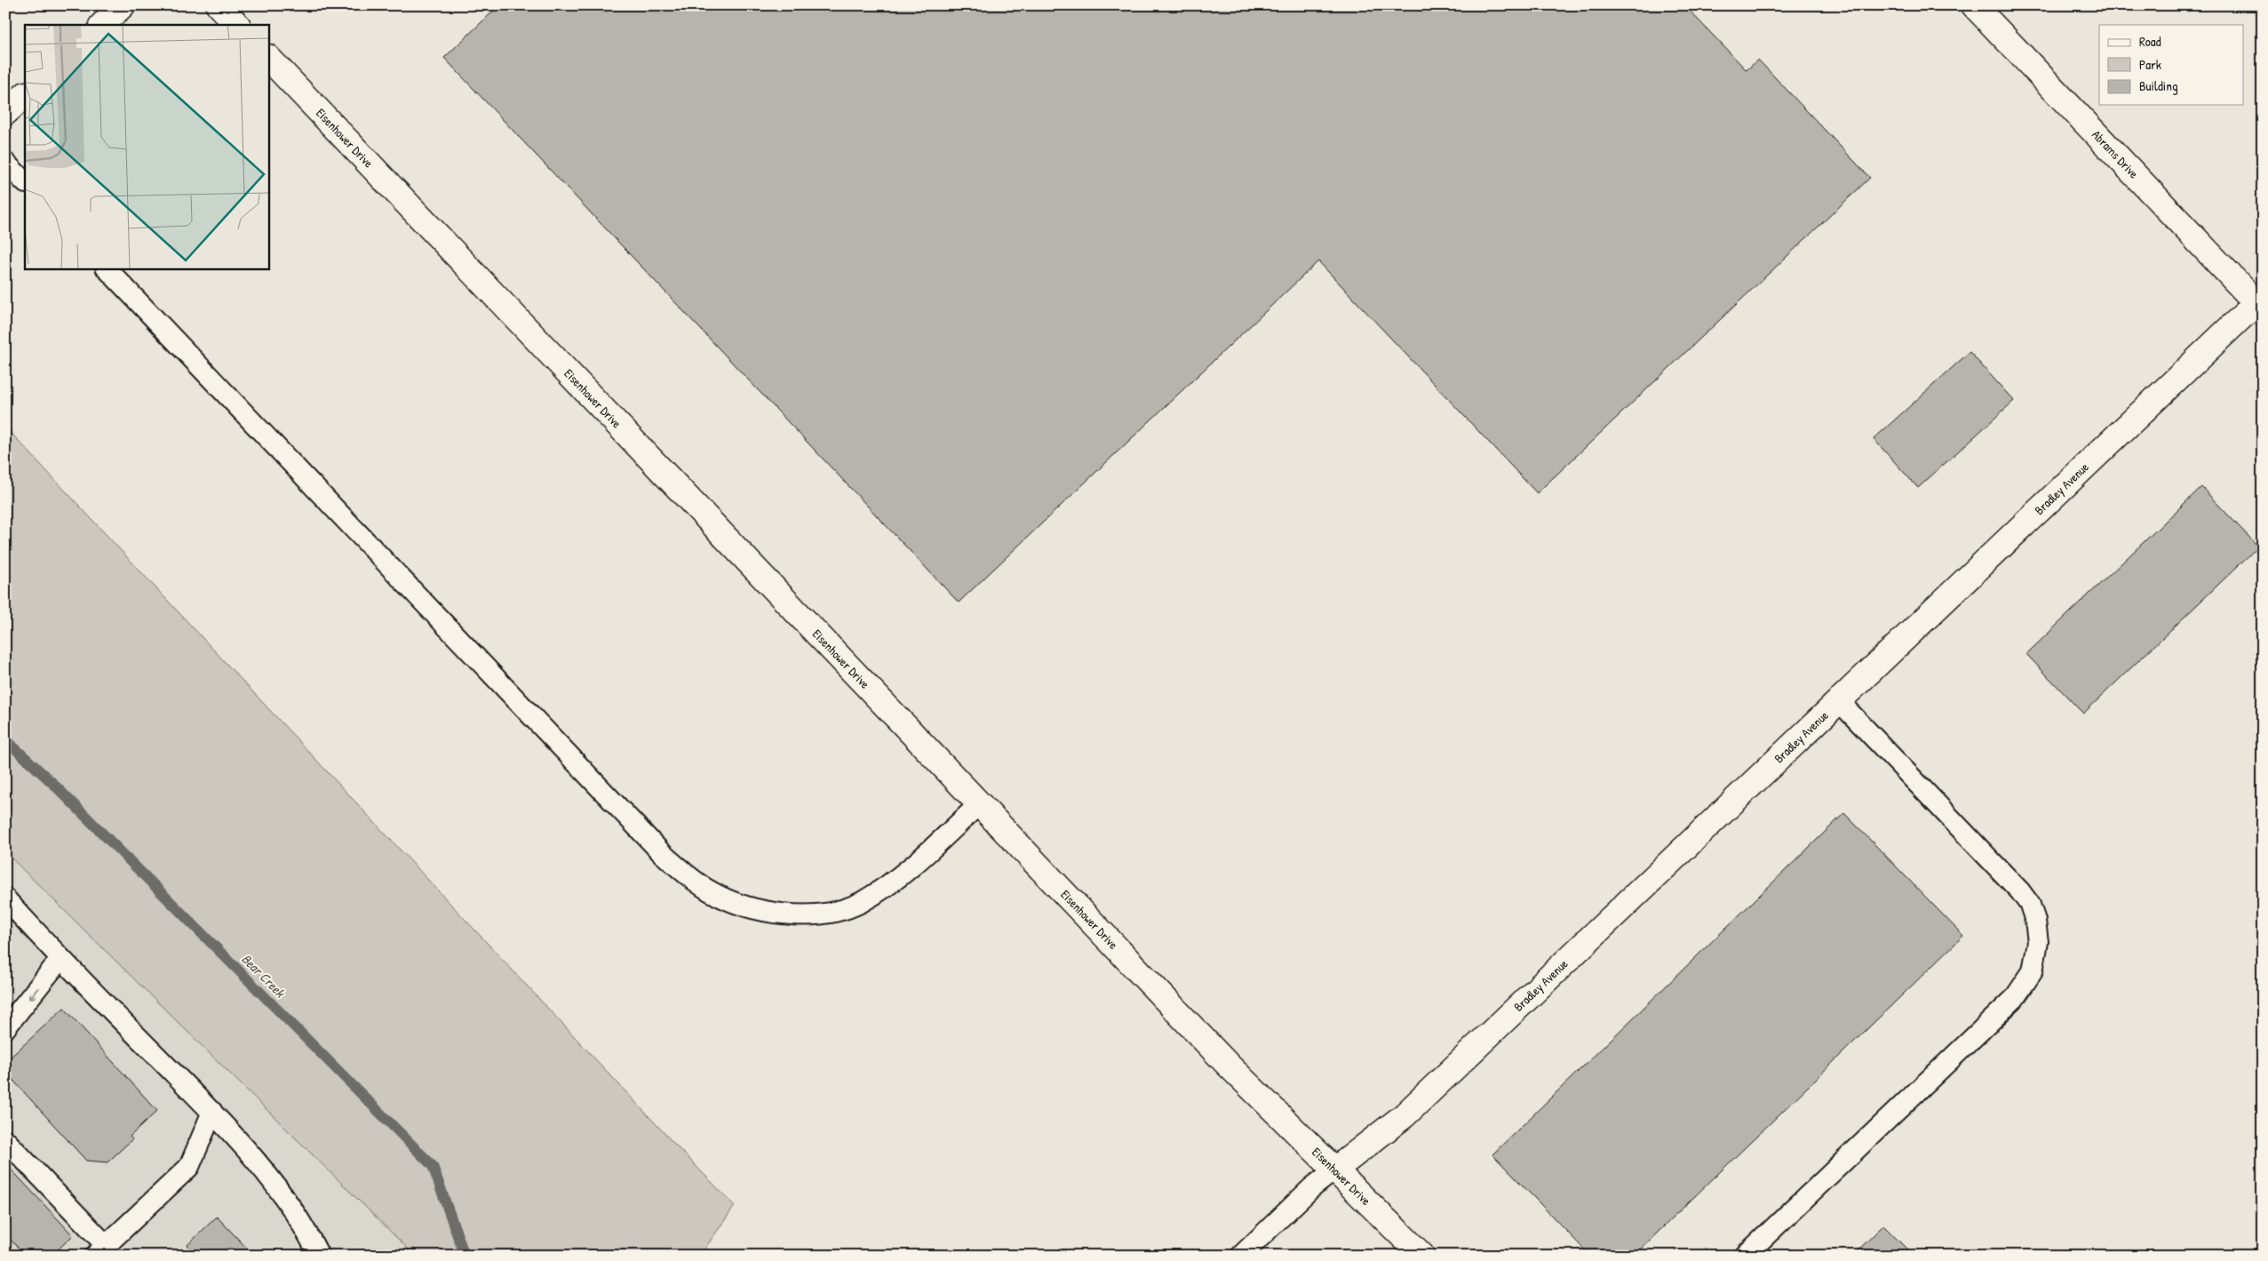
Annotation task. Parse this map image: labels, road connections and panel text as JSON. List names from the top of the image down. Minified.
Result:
{"streets":{"street":["Eisenhower Drive","Abrams Drive","Bradley Avenue"]},"crossings":[["Eisenhower Drive","Bradley Avenue"],["Abrams Drive","Bradley Avenue"]],"water":["Bear Creek"],"legend":["Road","Park","Building"]}
